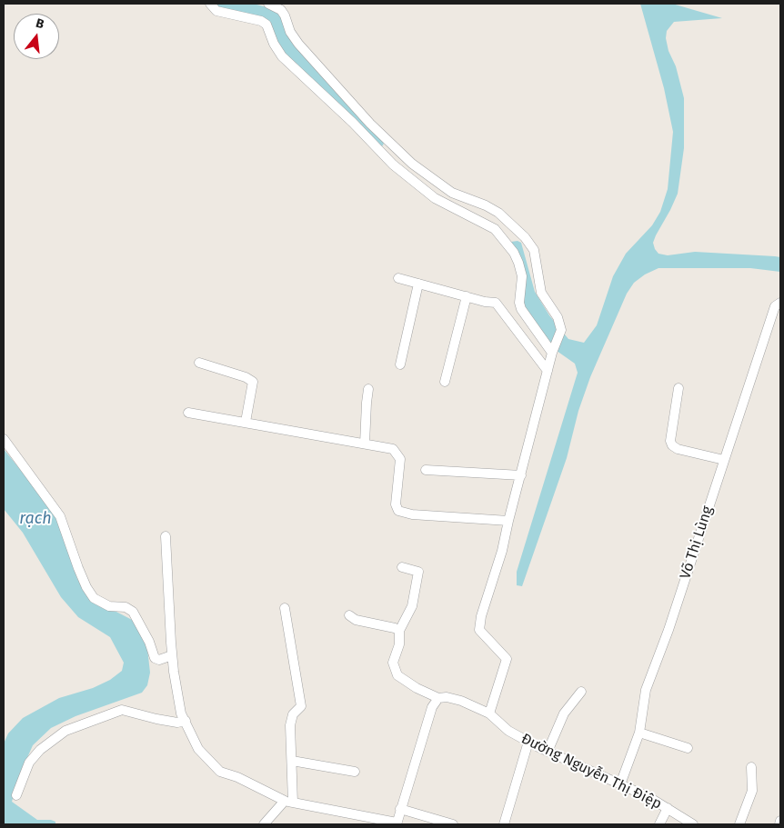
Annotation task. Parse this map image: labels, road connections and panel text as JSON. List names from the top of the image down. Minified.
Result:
{"streets":{"street":["Võ Thị Lùng","Đường Nguyễn Thị Điệp"]},"crossings":[["Võ Thị Lùng","Đường Nguyễn Thị Điệp"]],"water":["rạch"],"north":"top"}
